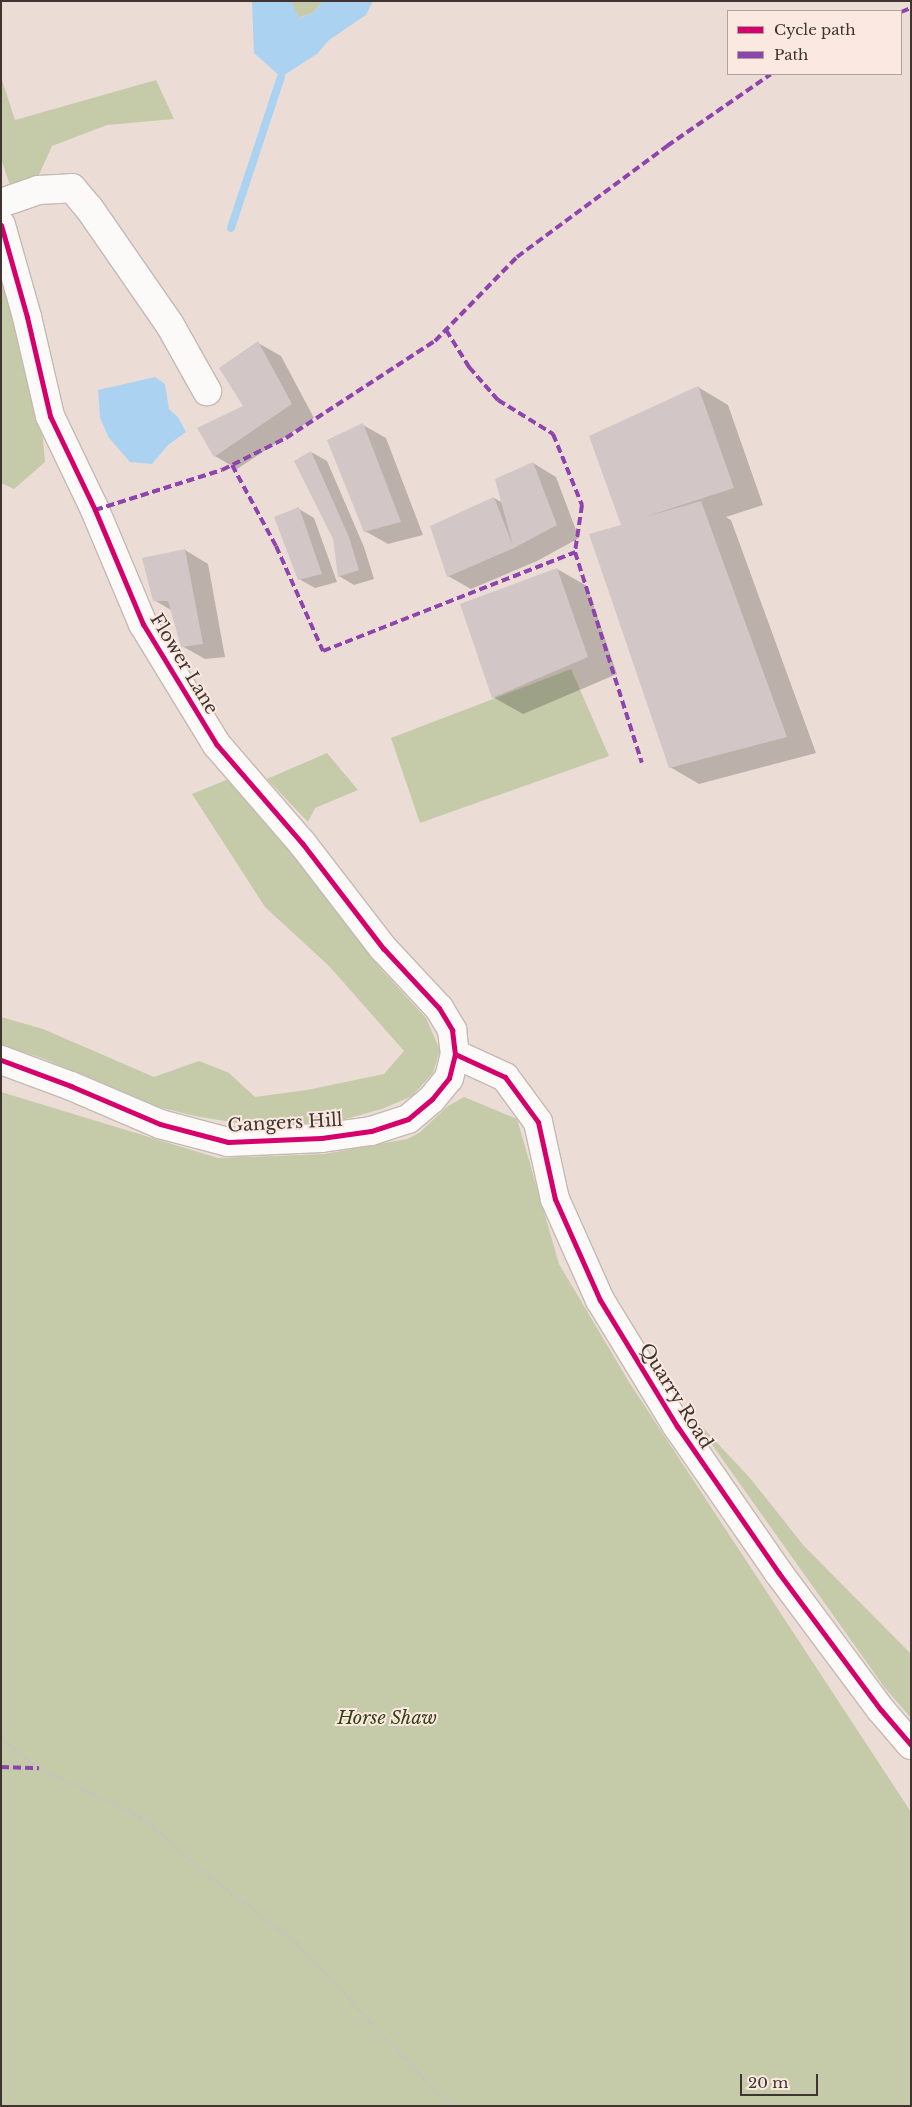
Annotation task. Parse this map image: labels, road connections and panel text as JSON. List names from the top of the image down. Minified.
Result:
{"streets":{"street":["Flower Lane","Gangers Hill","Quarry Road"]},"crossings":[["Flower Lane","Gangers Hill"],["Flower Lane","Quarry Road"],["Gangers Hill","Quarry Road"]],"parks":["Horse Shaw"],"legend":["Cycle path","Path"],"scale_bar":"20 m"}
